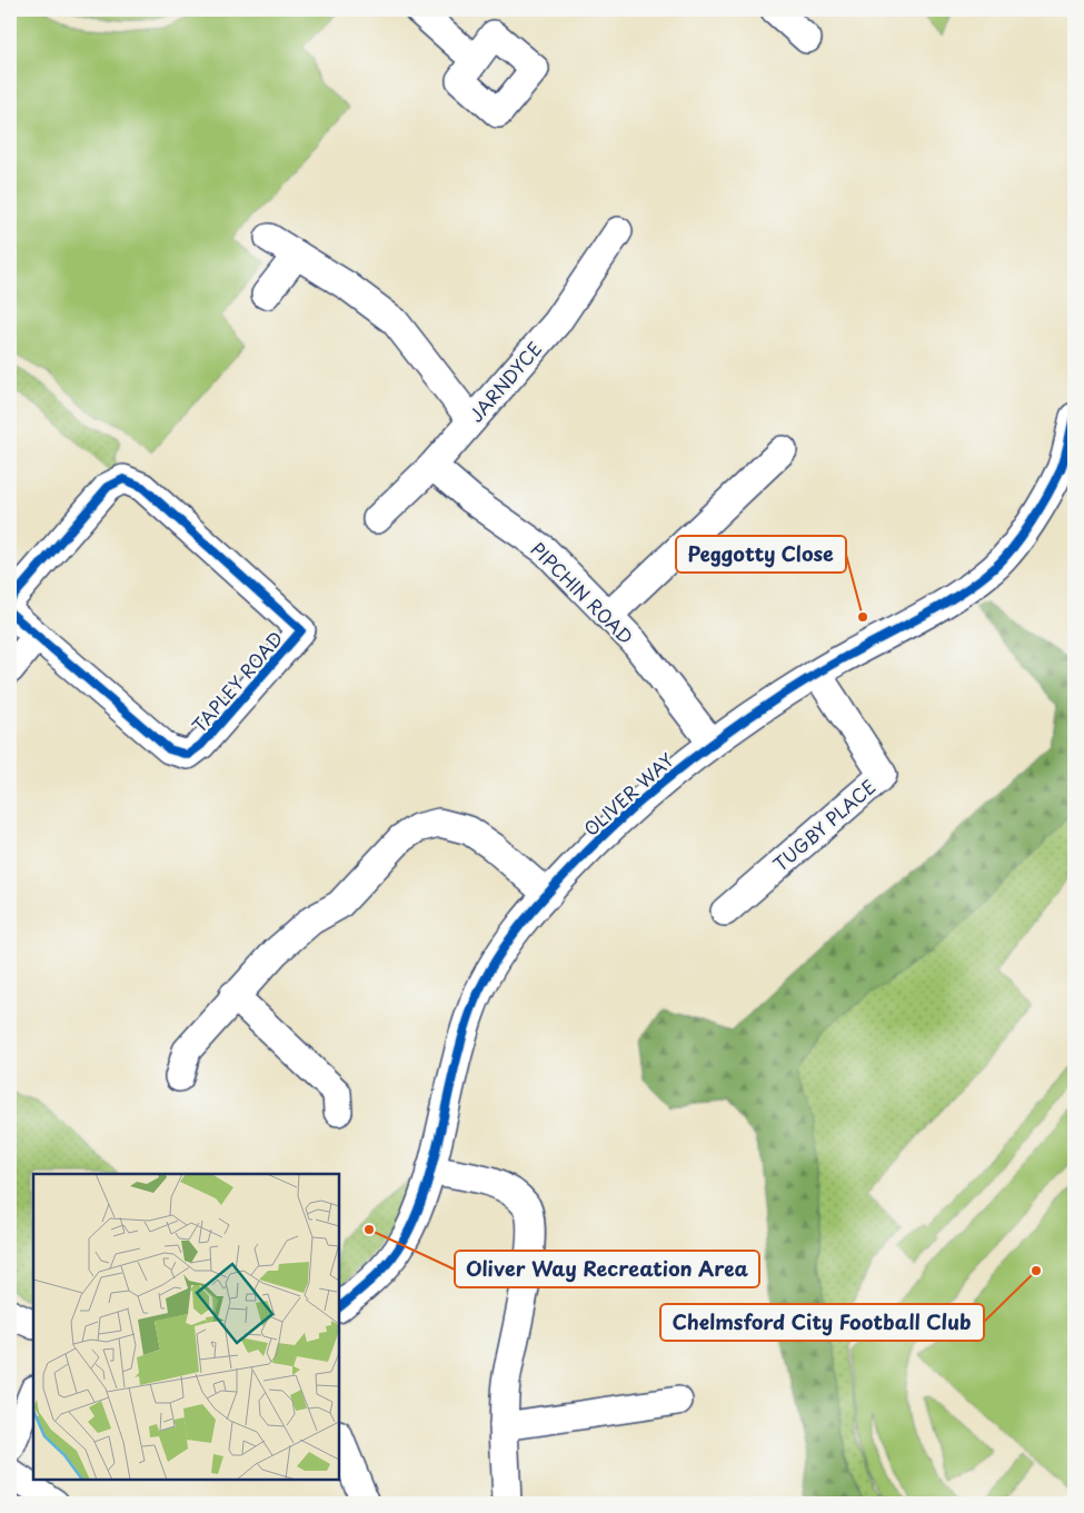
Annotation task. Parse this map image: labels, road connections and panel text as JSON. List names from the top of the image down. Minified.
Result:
{"streets":{"street":["JARNDYCE","PIPCHIN ROAD","TAPLEY ROAD","OLIVER WAY","TUGBY PLACE"]},"crossings":[["JARNDYCE","PIPCHIN ROAD"],["PIPCHIN ROAD","OLIVER WAY"],["OLIVER WAY","TUGBY PLACE"]],"places":["Peggotty Close","Oliver Way Recreation Area","Chelmsford City Football Club"]}
